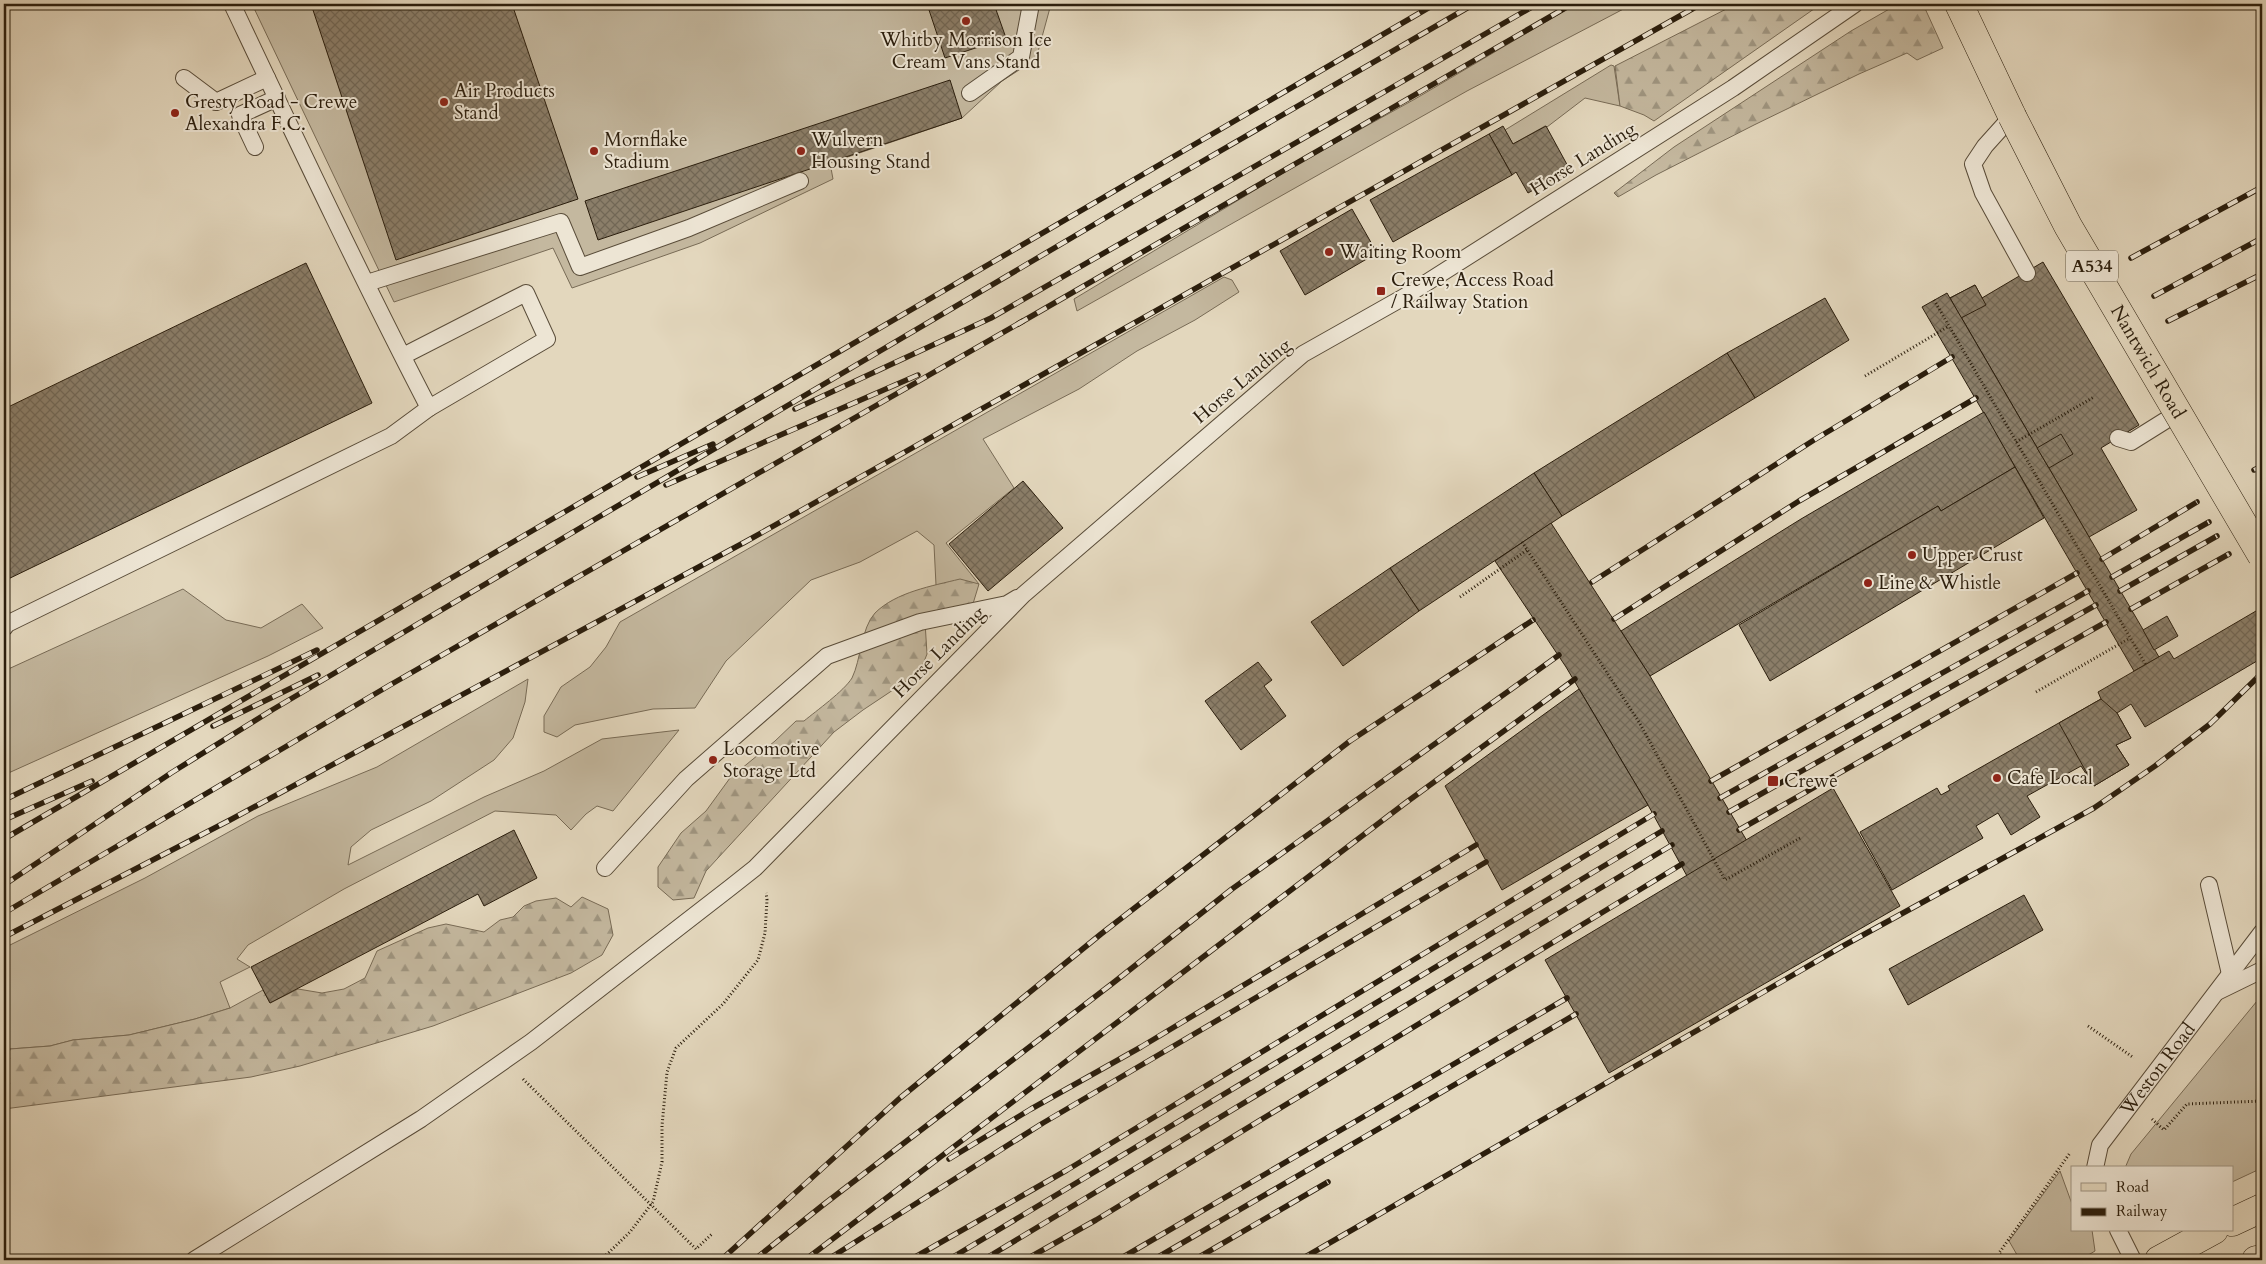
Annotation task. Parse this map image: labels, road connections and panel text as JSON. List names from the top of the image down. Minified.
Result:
{"streets":{"main road":["A534","Nantwich Road"],"lane":["Horse Landing","Weston Road"]},"places":{"other":["Whitby Morrison Ice Cream Vans Stand","Air Products Stand","Gresty Road - Crewe Alexandra F.C.","Mornflake Stadium","Wulvern Housing Stand","Waiting Room","Upper Crust","Line & Whistle","Locomotive Storage Ltd","Cafe Local"],"transit":["Crewe, Access Road / Railway Station","Crewe"]},"legend":["Road","Railway"]}
